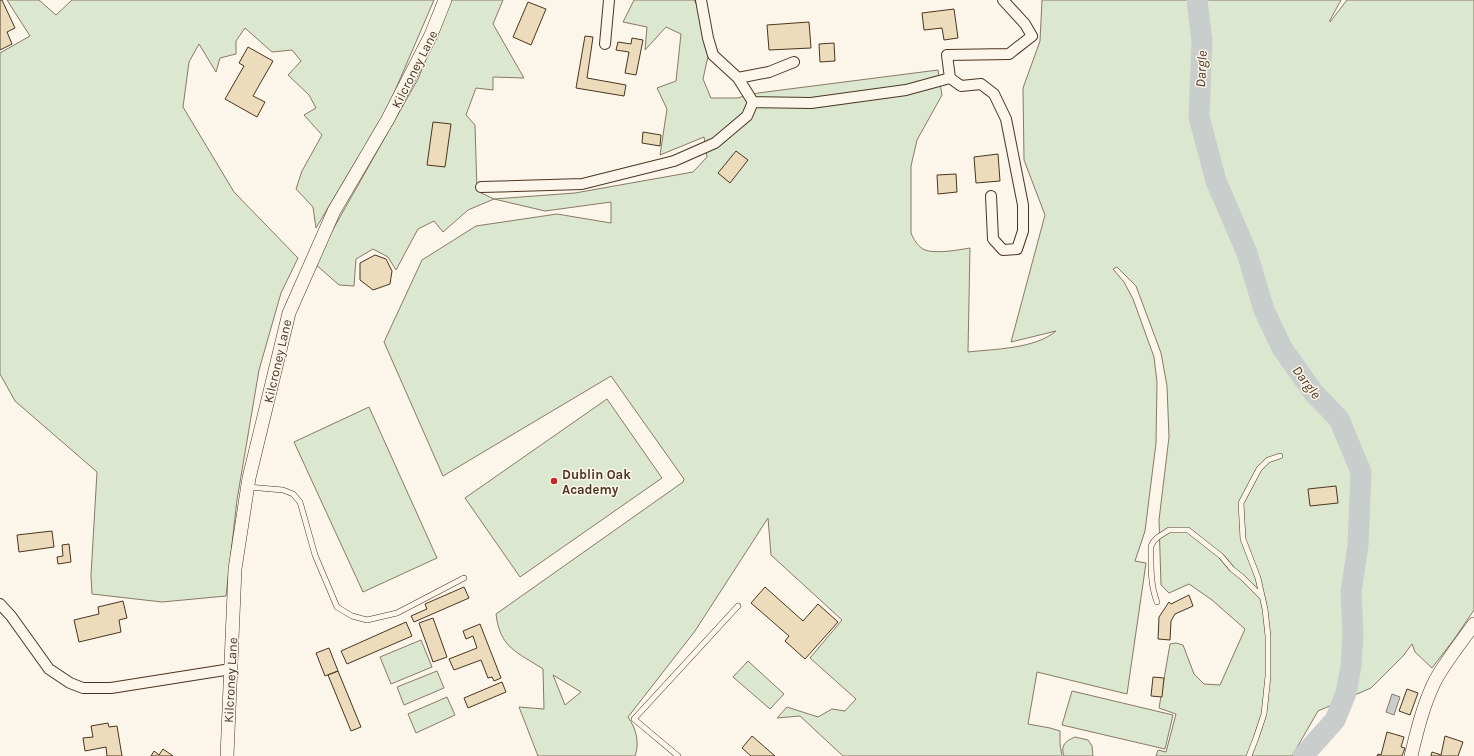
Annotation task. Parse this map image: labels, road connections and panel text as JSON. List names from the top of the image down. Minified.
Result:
{"streets":{"street":["Kilcroney Lane"]},"water":["Dargle"],"places":["Dublin Oak Academy"]}
